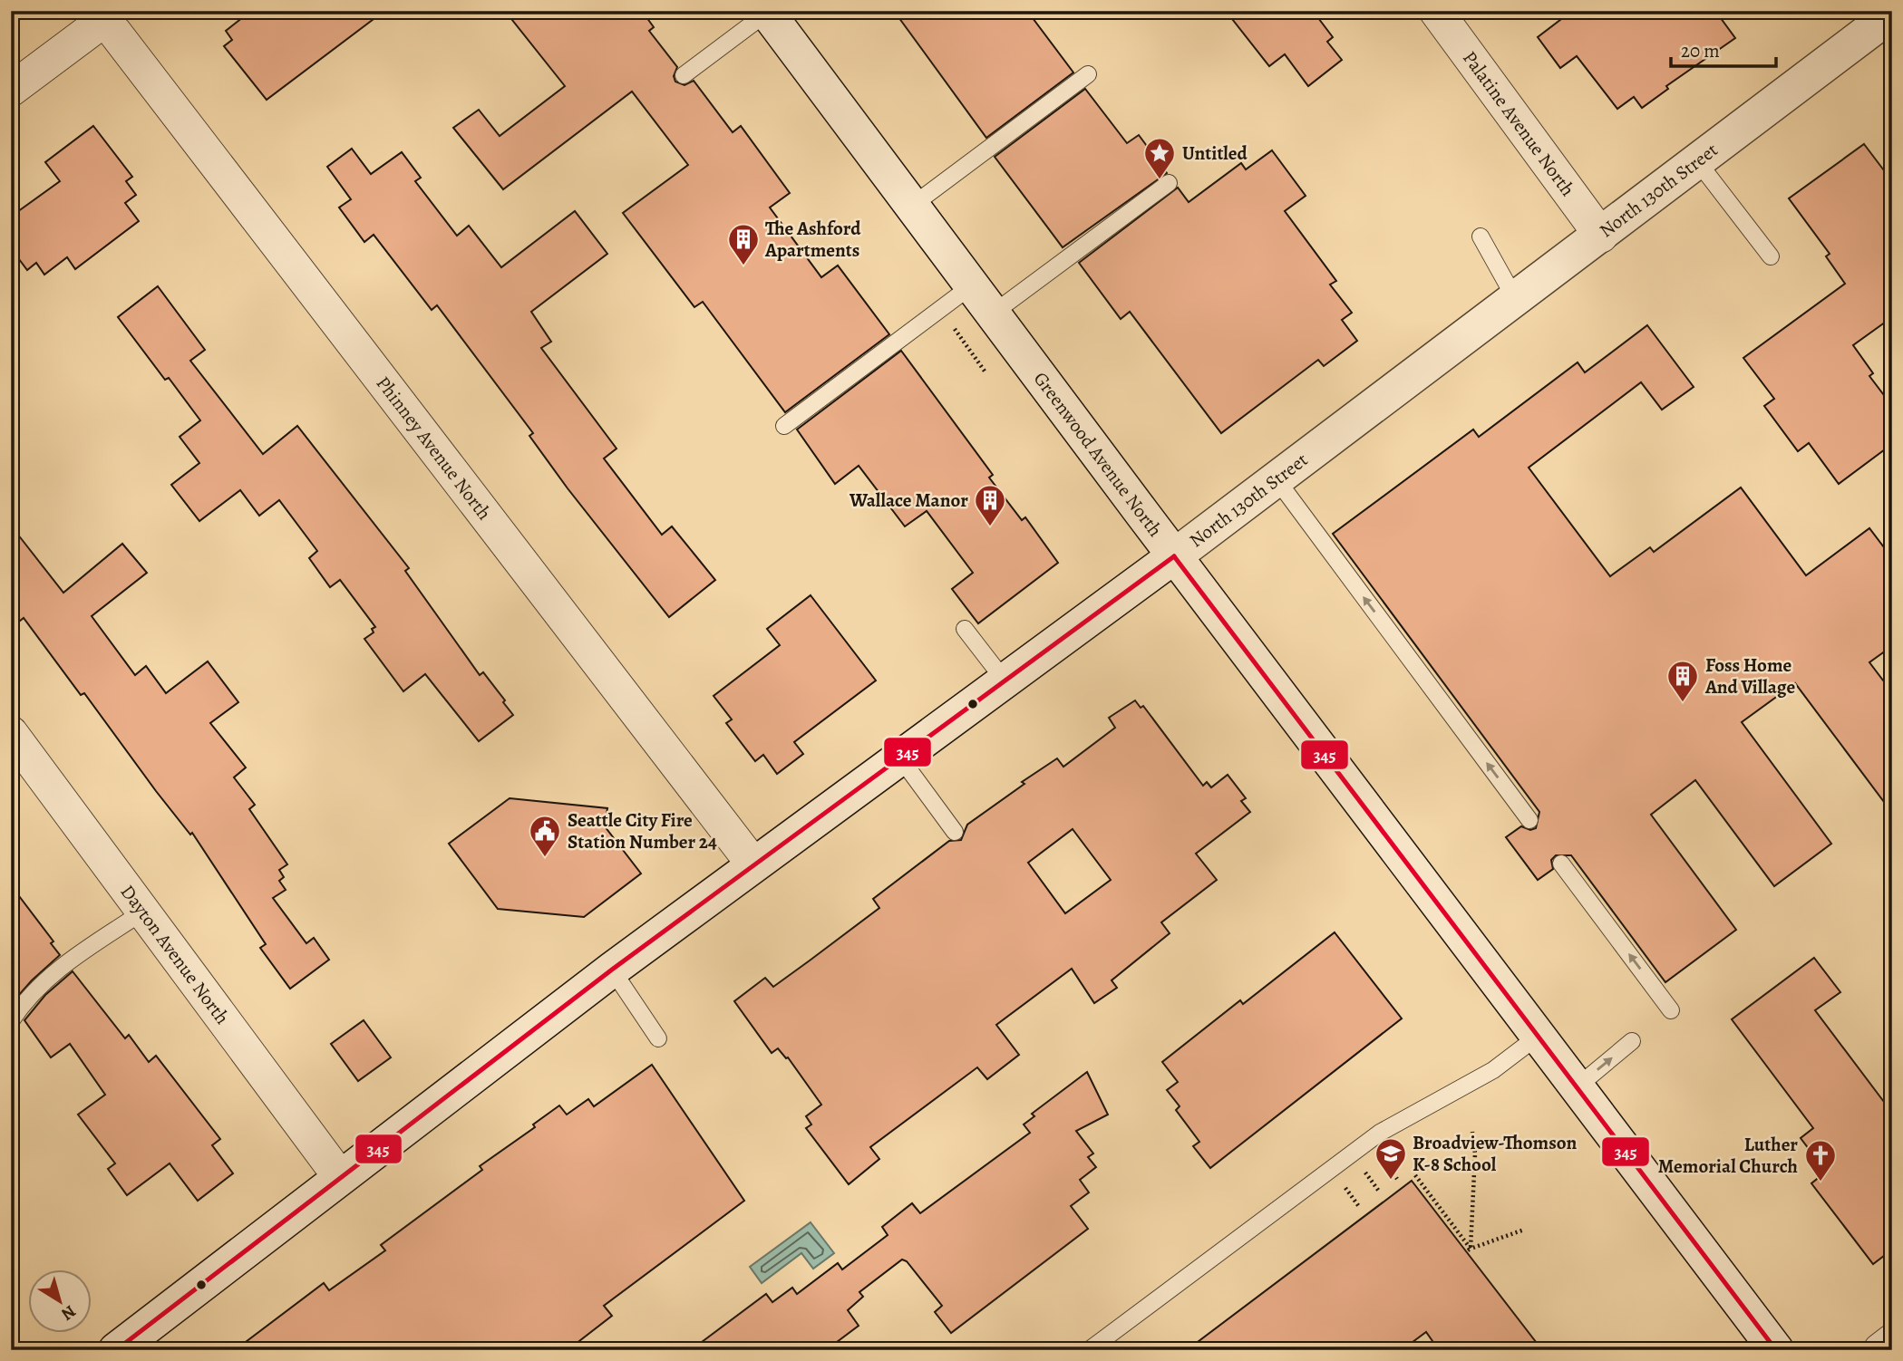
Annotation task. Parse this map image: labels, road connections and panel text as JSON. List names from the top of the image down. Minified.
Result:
{"streets":{"main road":["North 130th Street","Greenwood Avenue North"],"street":["Palatine Avenue North","Phinney Avenue North","Dayton Avenue North"]},"crossings":[["Palatine Avenue North","North 130th Street"],["North 130th Street","Phinney Avenue North"],["North 130th Street","Greenwood Avenue North"],["North 130th Street","Dayton Avenue North"]],"places":{"place":["Untitled"],"building":["The Ashford Apartments","Wallace Manor","Foss Home And Village"],"public building":["Seattle City Fire Station Number 24"],"school or university":["Broadview-Thomson K-8 School"],"church":["Luther Memorial Church"]},"lines":["transit line 345"],"scale_bar":"20 m","north":"bottom right"}
